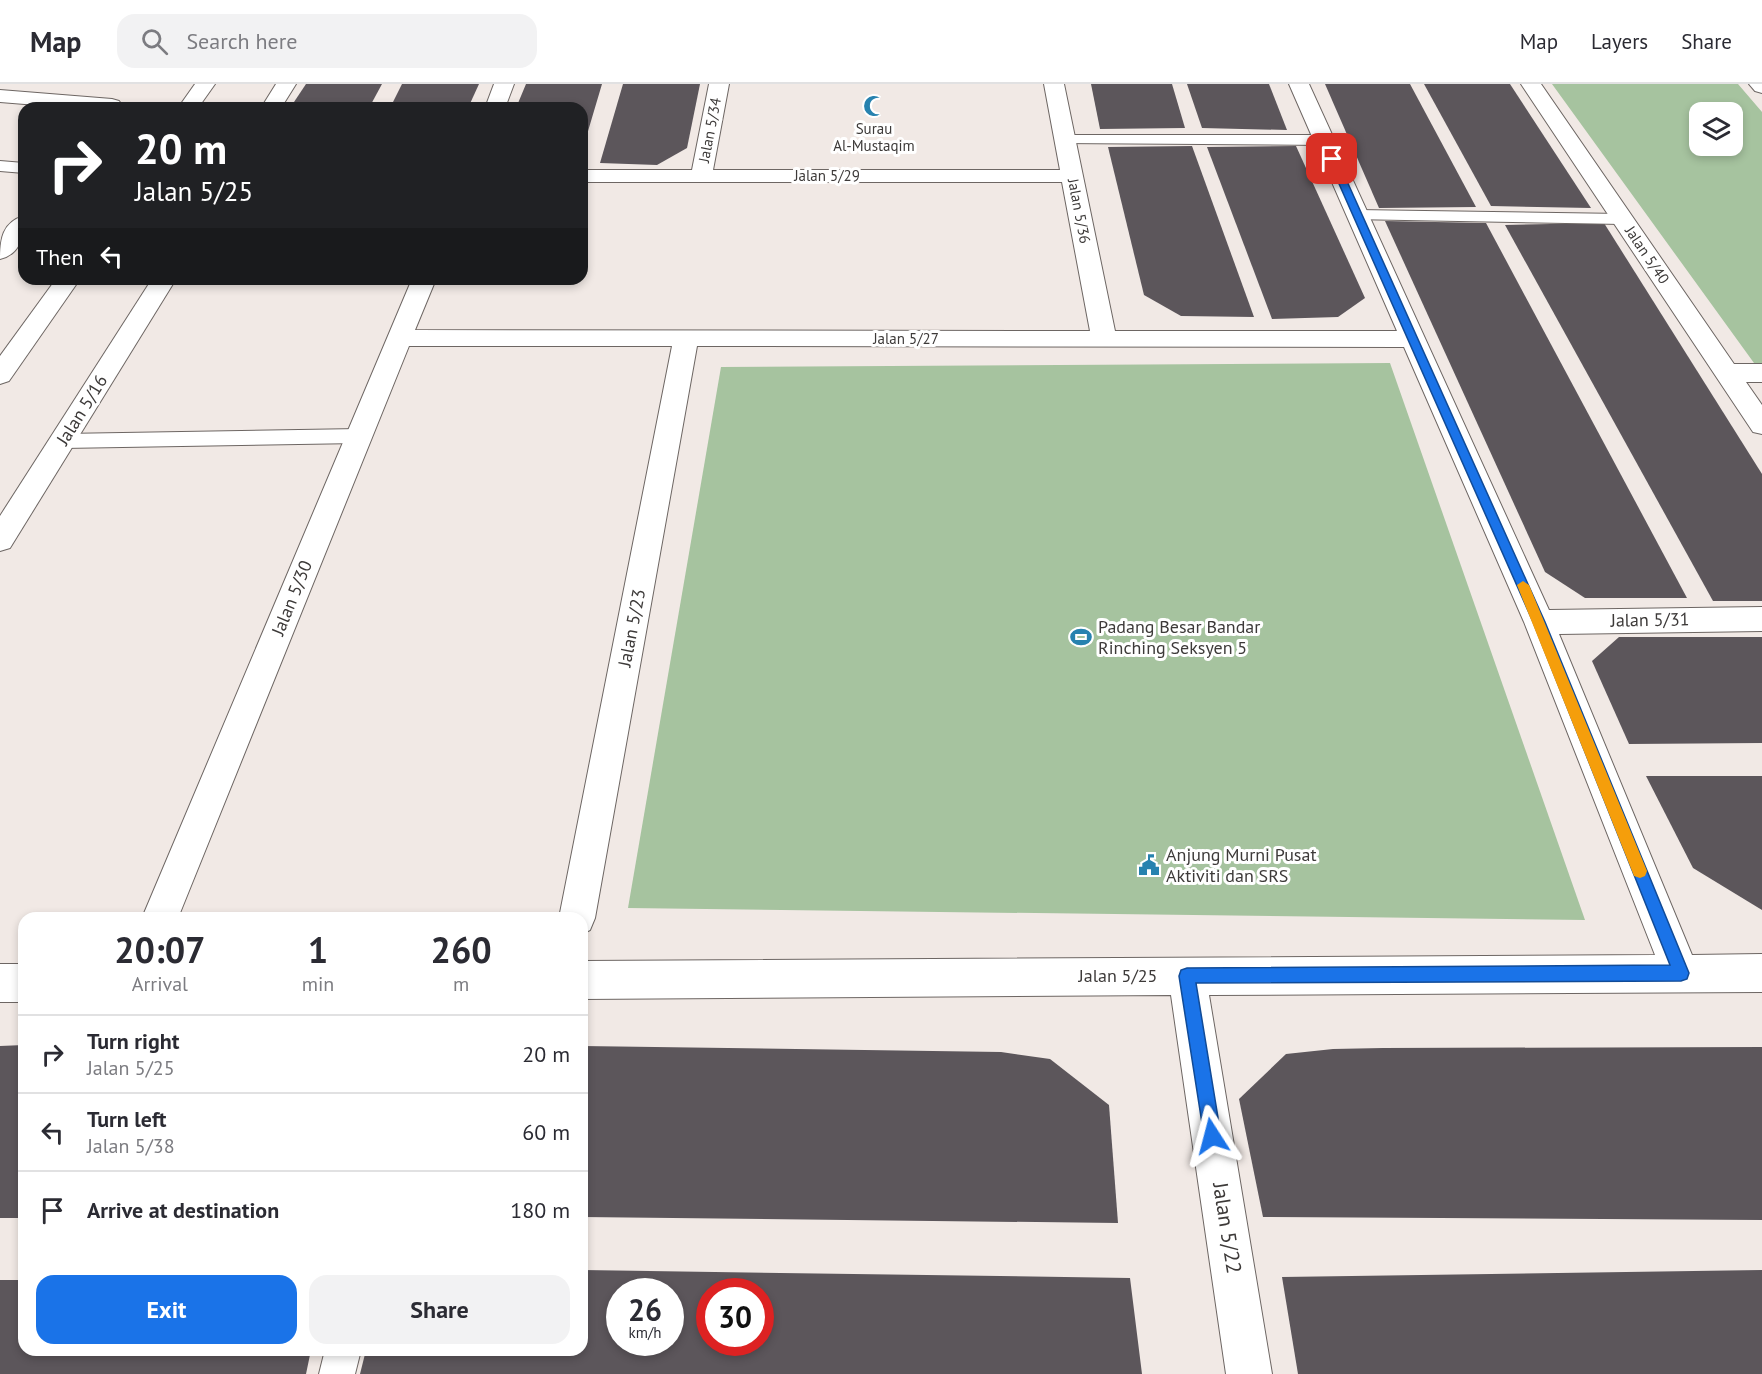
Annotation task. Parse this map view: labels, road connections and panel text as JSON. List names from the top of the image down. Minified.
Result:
{"streets":{"street":["Jalan 5/34","Jalan 5/29","Jalan 5/36","Jalan 5/40","Jalan 5/27","Jalan 5/16","Jalan 5/30","Jalan 5/31","Jalan 5/23","Jalan 5/25","Jalan 5/22"]},"crossings":[["Jalan 5/34","Jalan 5/29"],["Jalan 5/29","Jalan 5/36"],["Jalan 5/36","Jalan 5/27"],["Jalan 5/27","Jalan 5/30"],["Jalan 5/27","Jalan 5/23"],["Jalan 5/25","Jalan 5/22"]],"places":{"mosque":["Surau Al-Mustaqim"],"sports":["Padang Besar Bandar Rinching Seksyen 5"],"public building":["Anjung Murni Pusat Aktiviti dan SRS"]},"page":{"header":"Map","search":"Search here","nav":["Map","Layers","Share"],"turn":["20 m","Jalan 5/25"],"then":"Then","eta":["20:07","Arrival","1","min","260","m"],"list":[{"name":"Turn right","note":"Jalan 5/25","value":"20 m"},{"name":"Turn left","note":"Jalan 5/38","value":"60 m"},{"name":"Arrive at destination","value":"180 m"}],"buttons":["Exit","Share"],"speed":"26 km/h","limit":"30"}}
